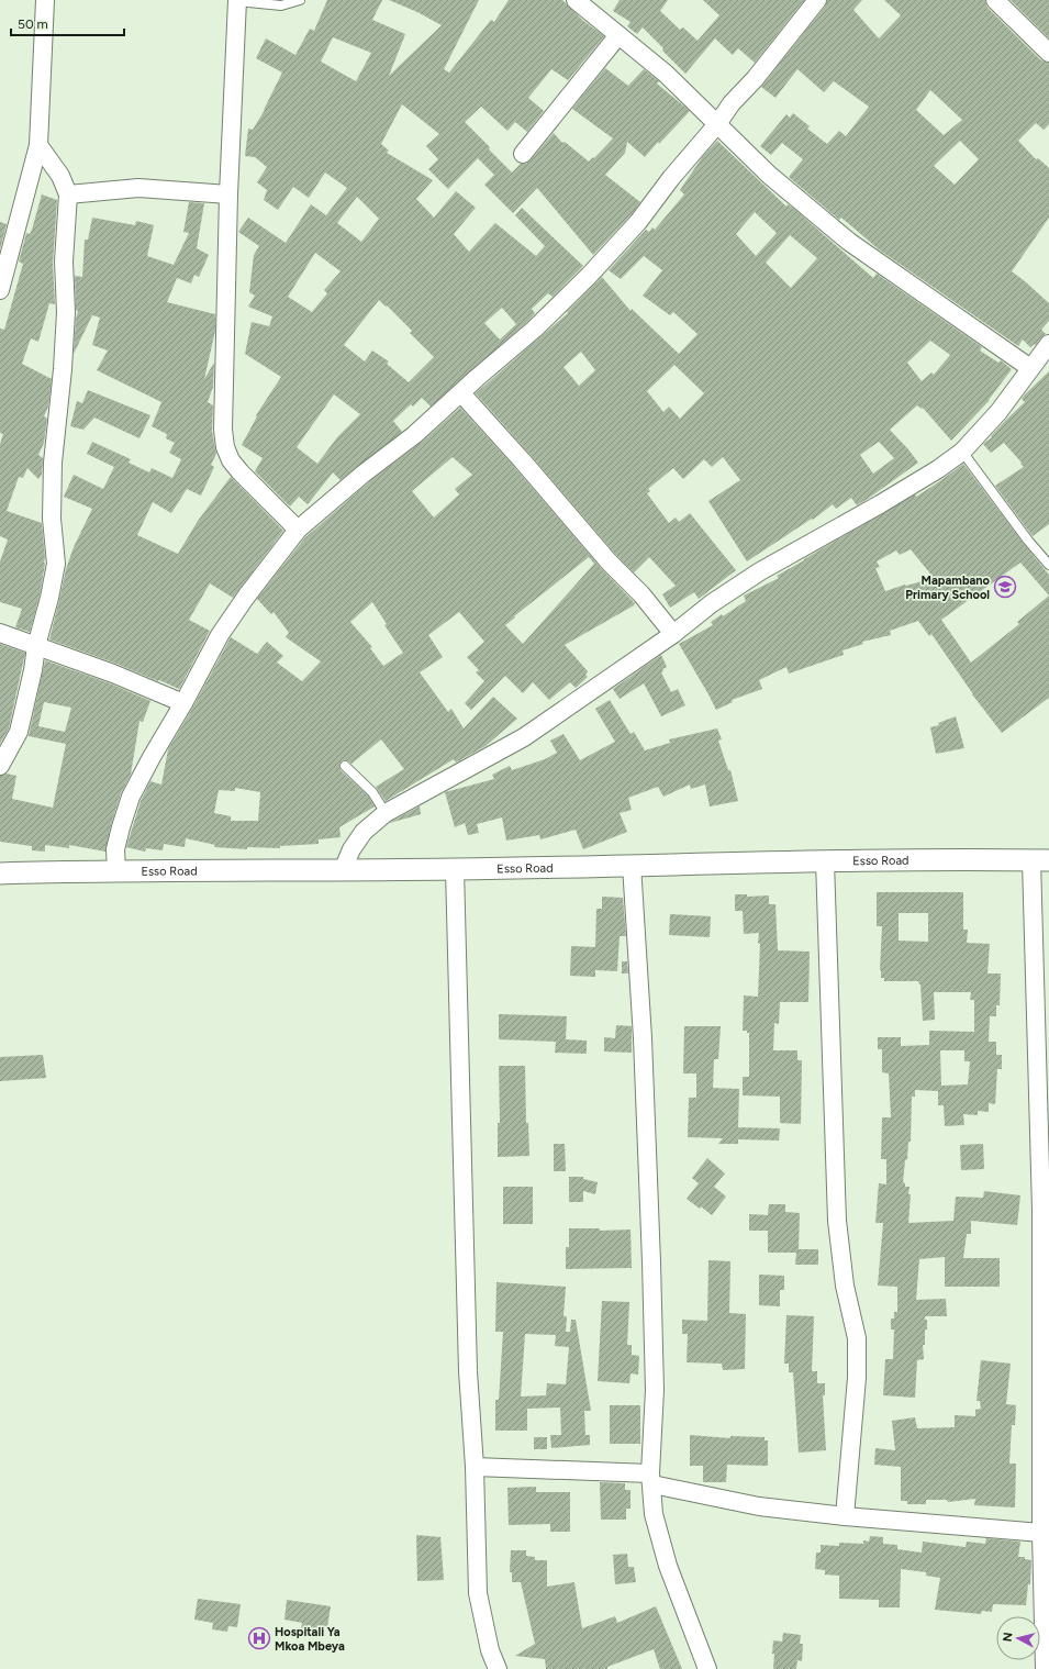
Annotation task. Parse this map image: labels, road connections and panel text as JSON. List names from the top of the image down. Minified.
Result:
{"streets":{"street":["Esso Road"]},"places":{"school or university":["Mapambano Primary School"],"hospital":["Hospitali Ya Mkoa Mbeya"]},"scale_bar":"50 m","north":"left"}
